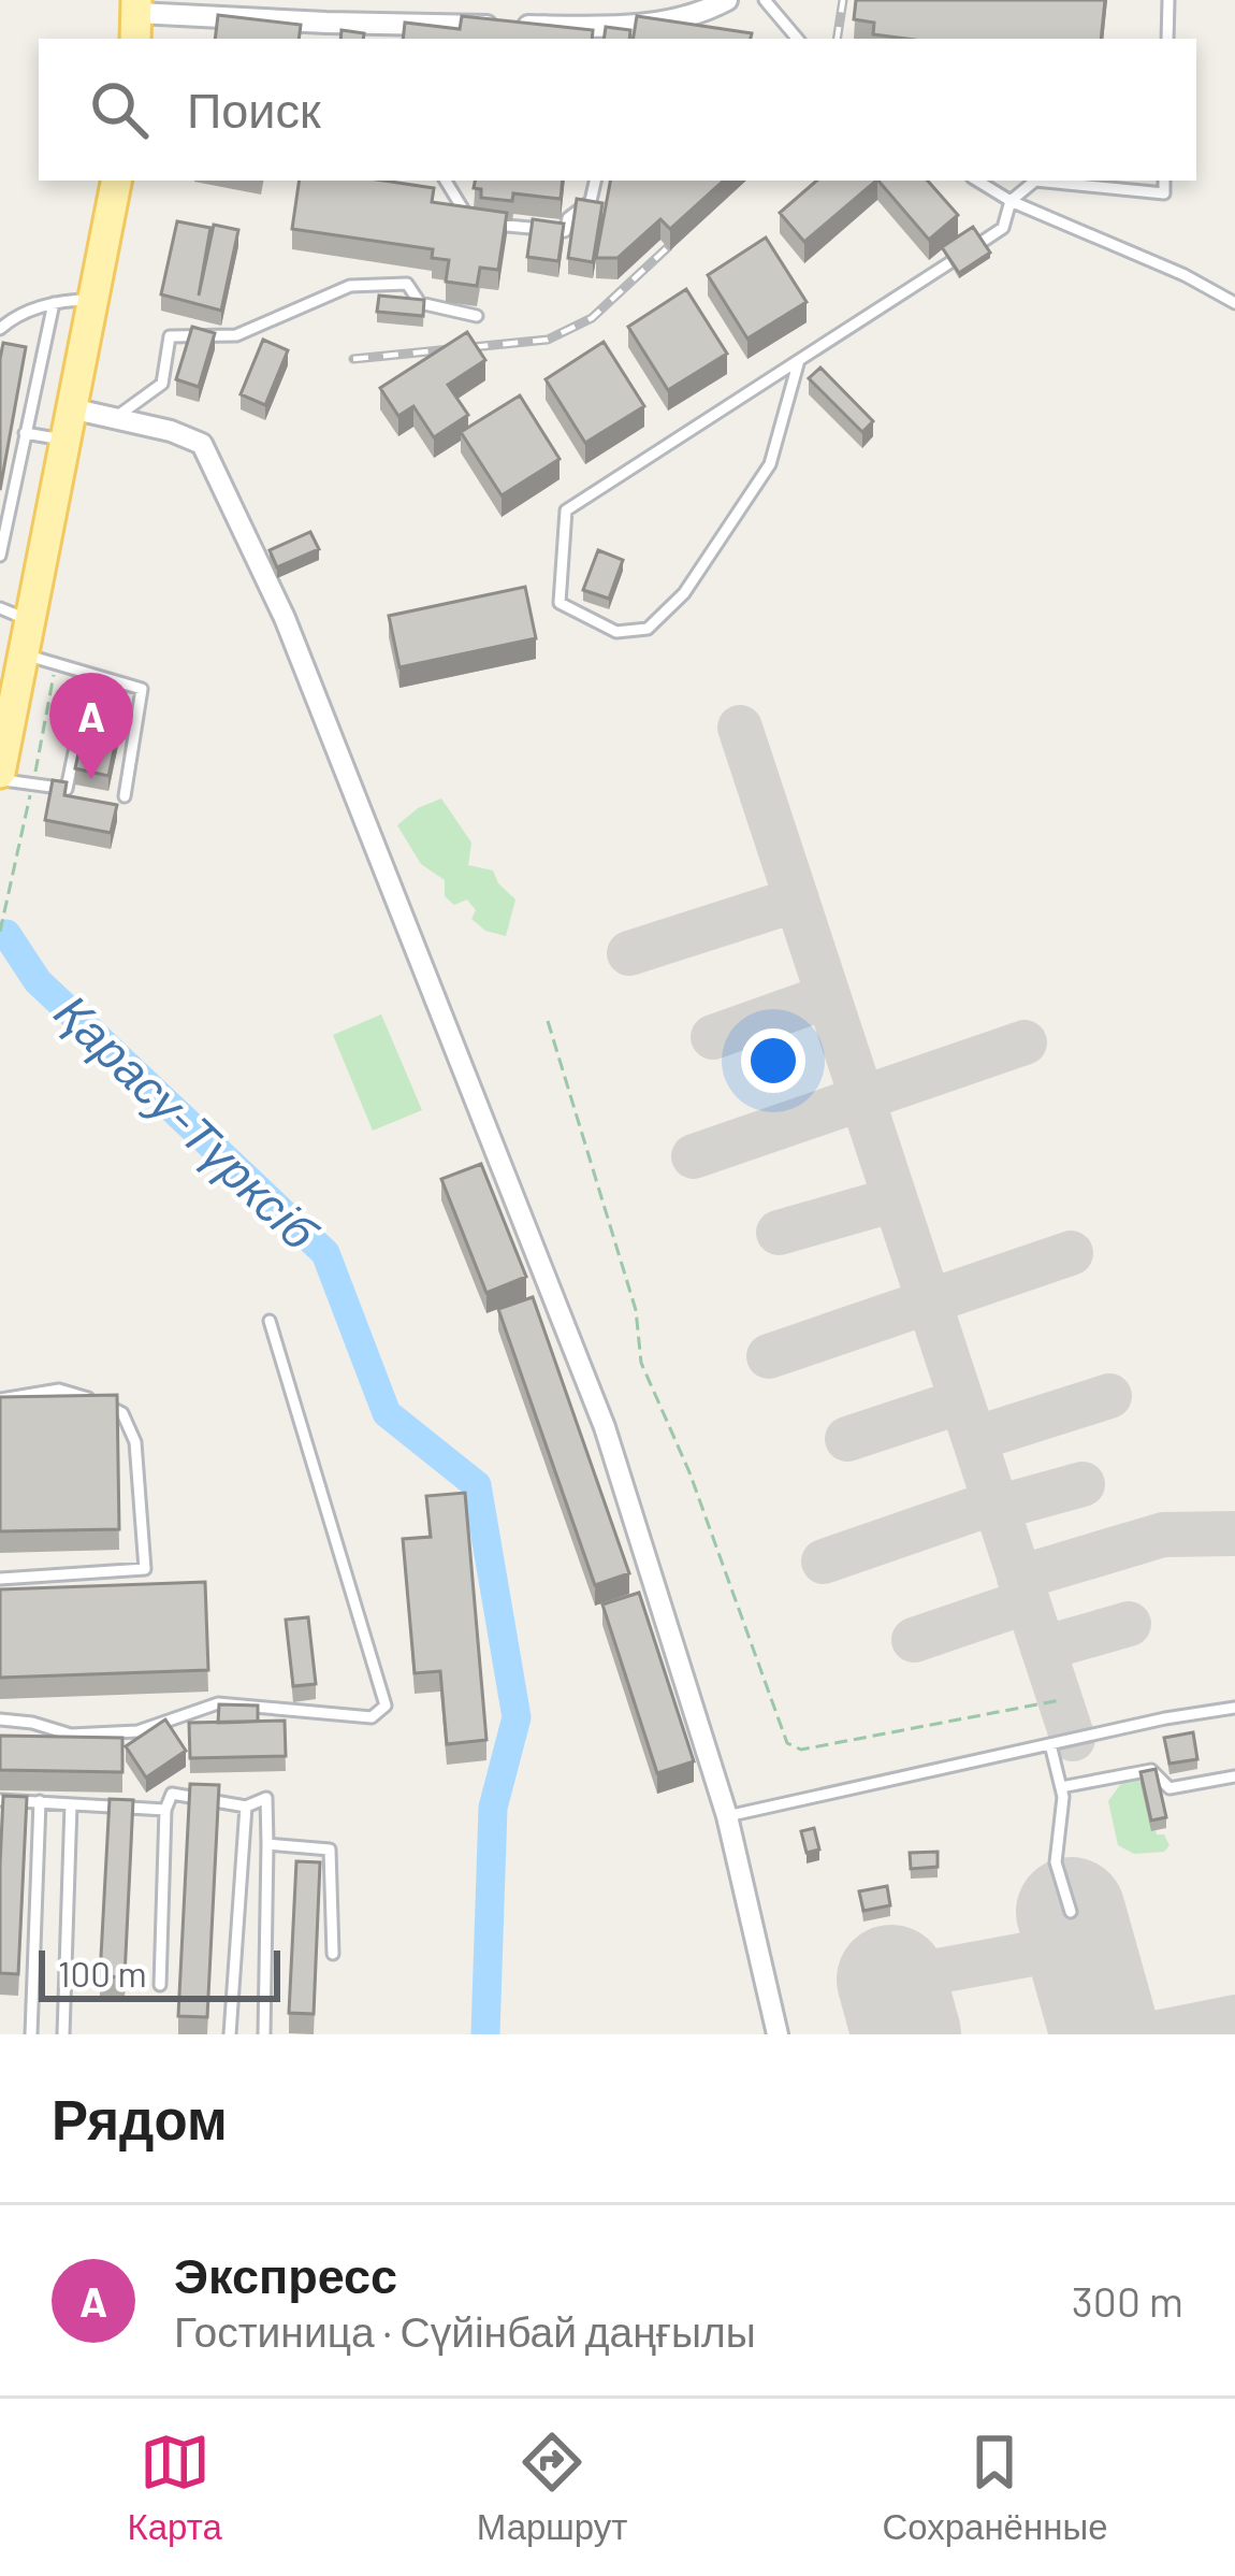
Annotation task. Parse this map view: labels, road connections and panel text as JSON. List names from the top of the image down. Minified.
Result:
{"water":["Қарасу-Түрксіб"],"scale_bar":"100 m","page":{"search":"Поиск","pins":"A","scale":"100 m","heading":"Рядом","list":[{"mark":"A","name":"Экспресс","note":"Гостиница · Сүйінбай даңғылы","value":"300 m"}],"nav":["Карта","Маршрут","Сохранённые"]}}
